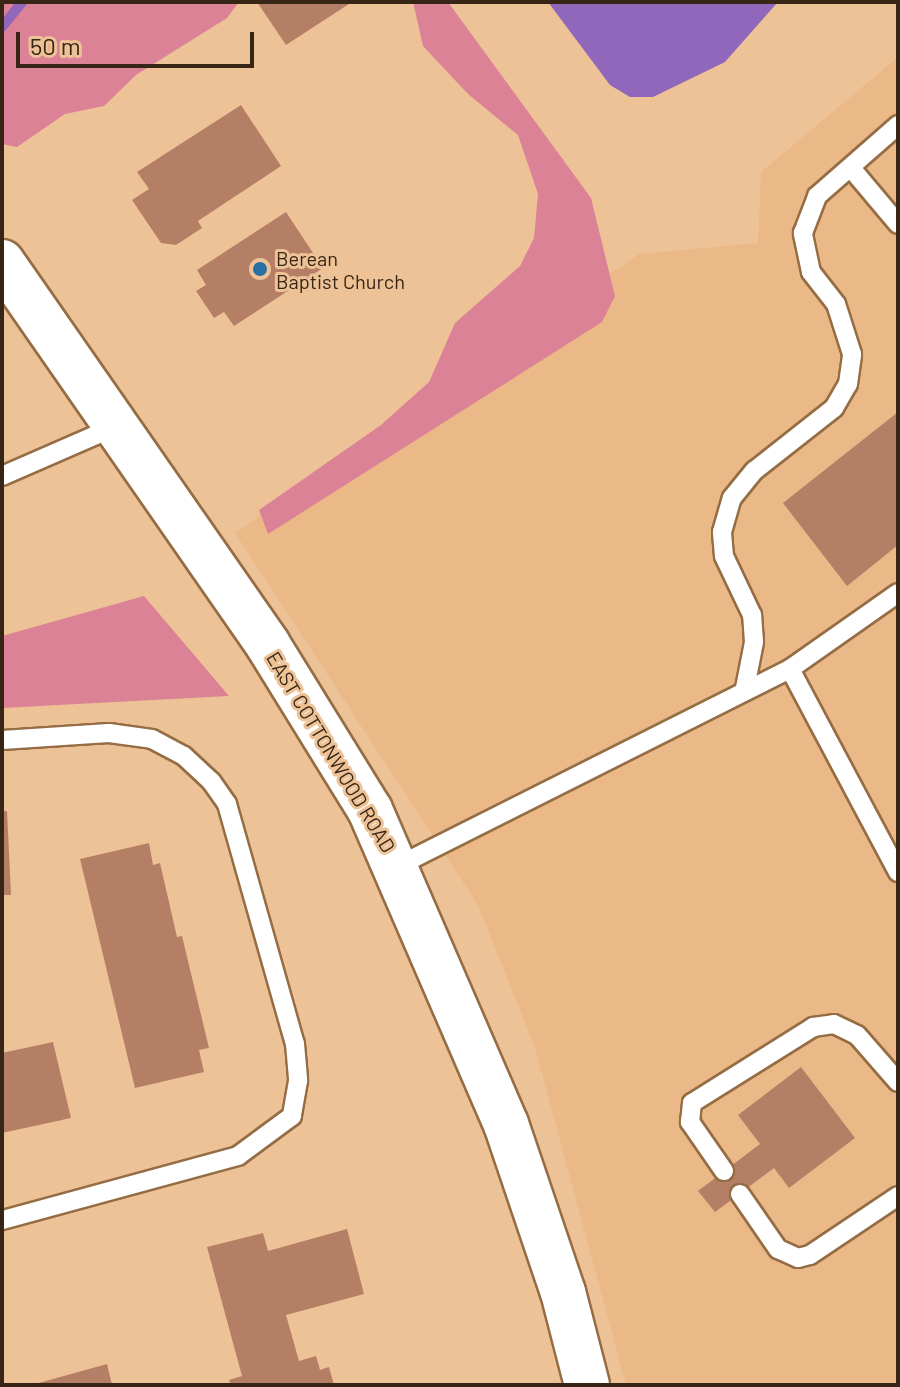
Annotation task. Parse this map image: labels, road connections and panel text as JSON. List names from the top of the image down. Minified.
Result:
{"streets":{"main road":["EAST COTTONWOOD ROAD"]},"places":["Berean Baptist Church"],"scale_bar":"50 m"}
